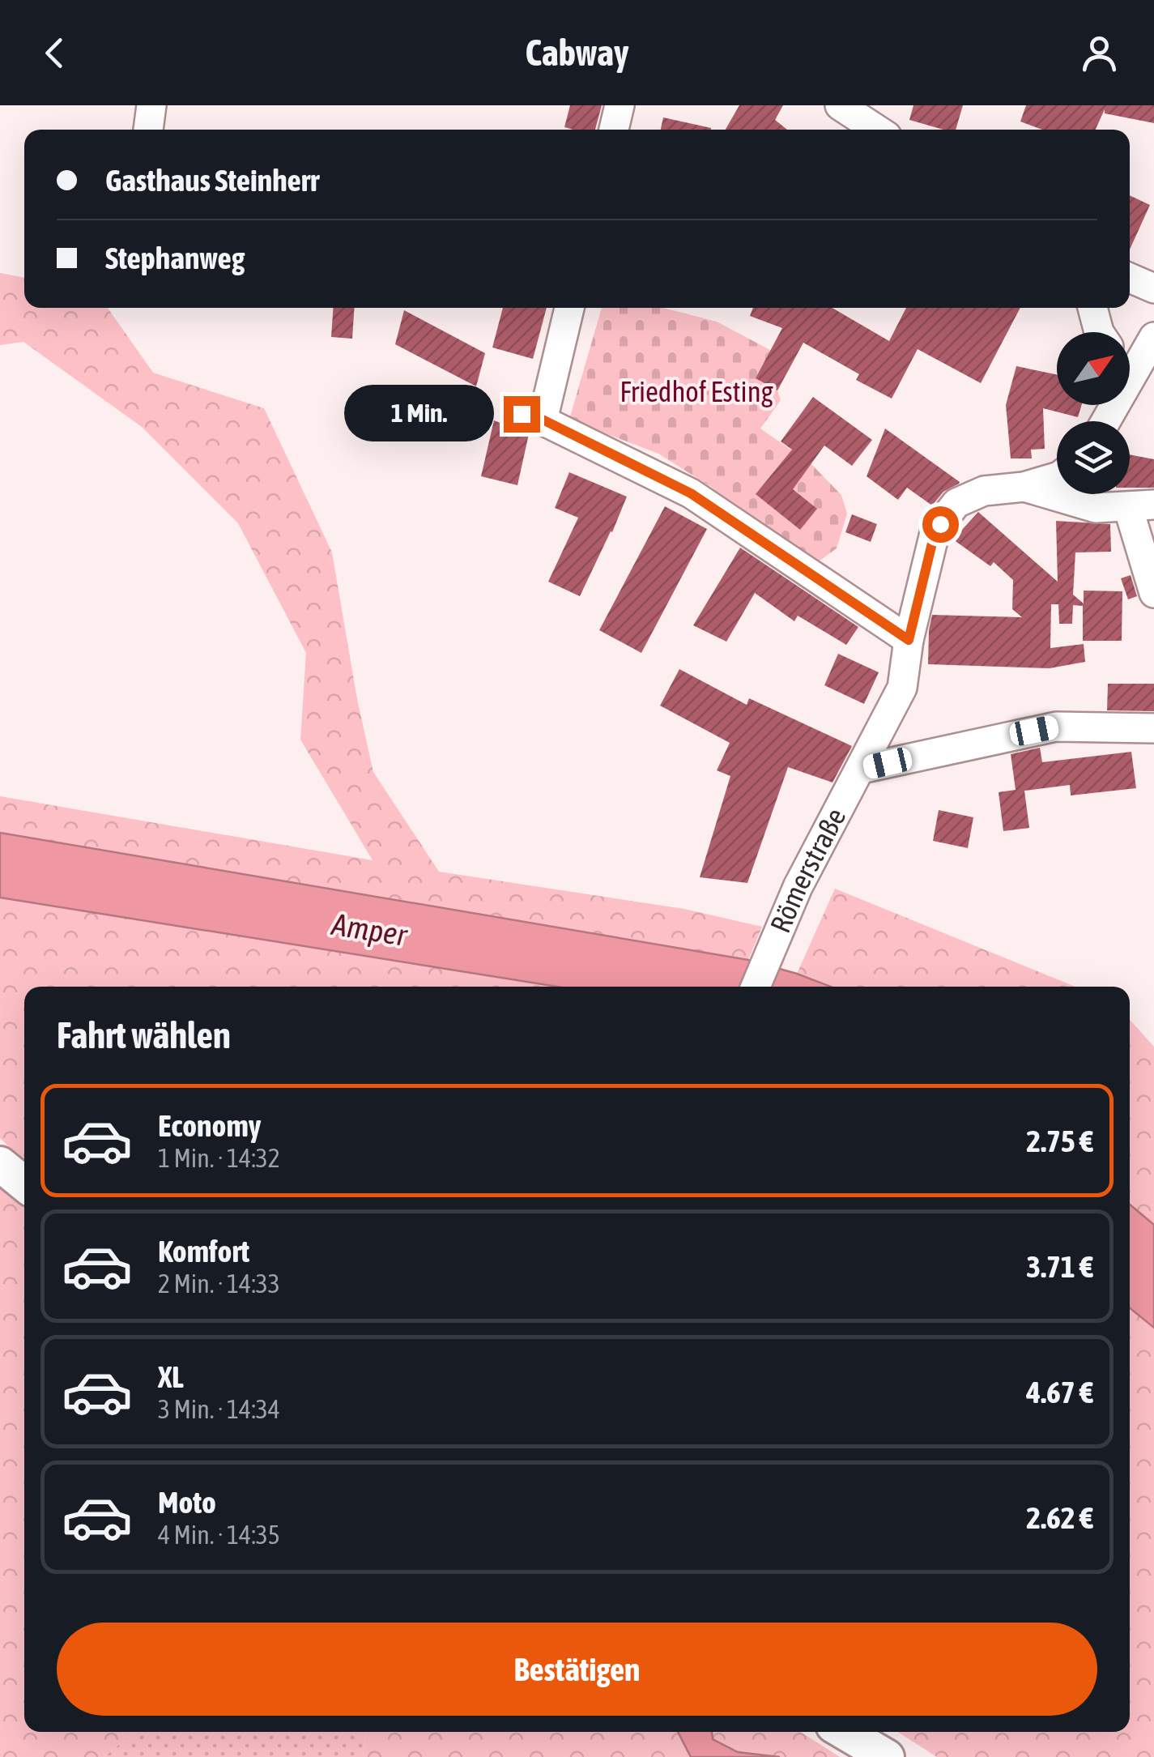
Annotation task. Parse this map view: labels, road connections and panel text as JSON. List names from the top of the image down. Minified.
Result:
{"streets":{"street":["Römerstraße"]},"water":["Amper"],"parks":["Friedhof Esting"],"north":"top right","page":{"header":"Cabway","banner":["Gasthaus Steinherr","Stephanweg"],"bubble":"1 Min.","heading":"Fahrt wählen","list":[{"name":"Economy","note":"1 Min. · 14:32","value":"2.75 €"},{"name":"Komfort","note":"2 Min. · 14:33","value":"3.71 €"},{"name":"XL","note":"3 Min. · 14:34","value":"4.67 €"},{"name":"Moto","note":"4 Min. · 14:35","value":"2.62 €"}],"buttons":"Bestätigen"}}
